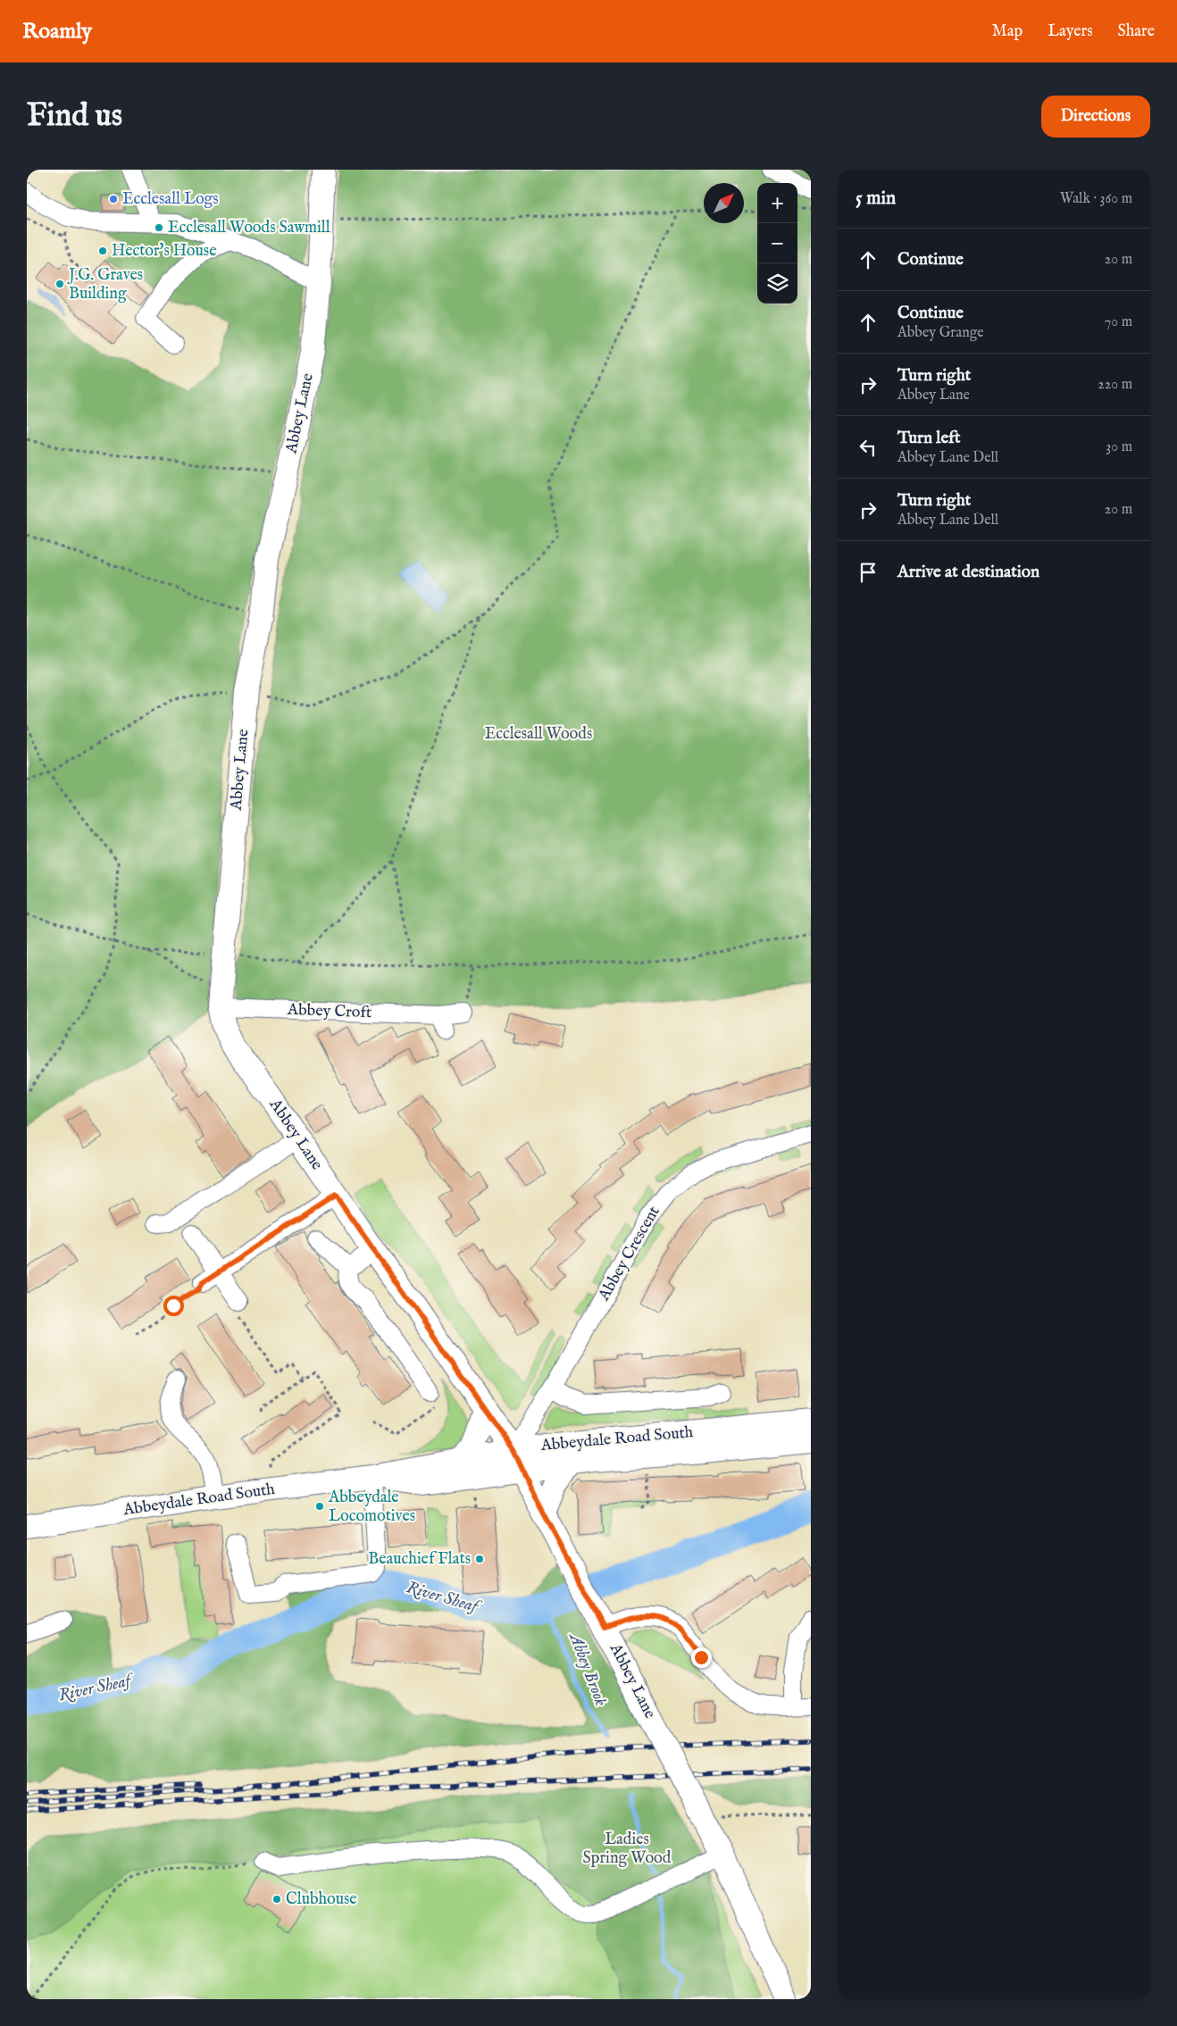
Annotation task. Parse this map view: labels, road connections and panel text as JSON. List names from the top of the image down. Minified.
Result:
{"streets":{"main road":["Abbey Lane","Abbeydale Road South"],"street":["Abbey Croft","Abbey Crescent"]},"crossings":[["Abbey Lane","Abbey Croft"],["Abbey Lane","Abbey Crescent"],["Abbey Lane","Abbeydale Road South"],["Abbey Crescent","Abbeydale Road South"]],"water":["River Sheaf","Abbey Brook"],"parks":["Ecclesall Woods","Ladies Spring Wood"],"places":["Ecclesall Logs","Ecclesall Woods Sawmill","Hector's House","J.G. Graves Building","Abbeydale Locomotives","Beauchief Flats","Clubhouse"],"north":"top right","page":{"header":"Roamly","nav":["Map","Layers","Share"],"buttons":"Directions","title":"Find us","heading":["5 min","Walk · 360 m"],"map_buttons":["+","−"],"list":[["Continue","20 m"],["Continue","Abbey Grange","70 m"],["Turn right","Abbey Lane","220 m"],["Turn left","Abbey Lane Dell","30 m"],["Turn right","Abbey Lane Dell","20 m"],"Arrive at destination"]}}
